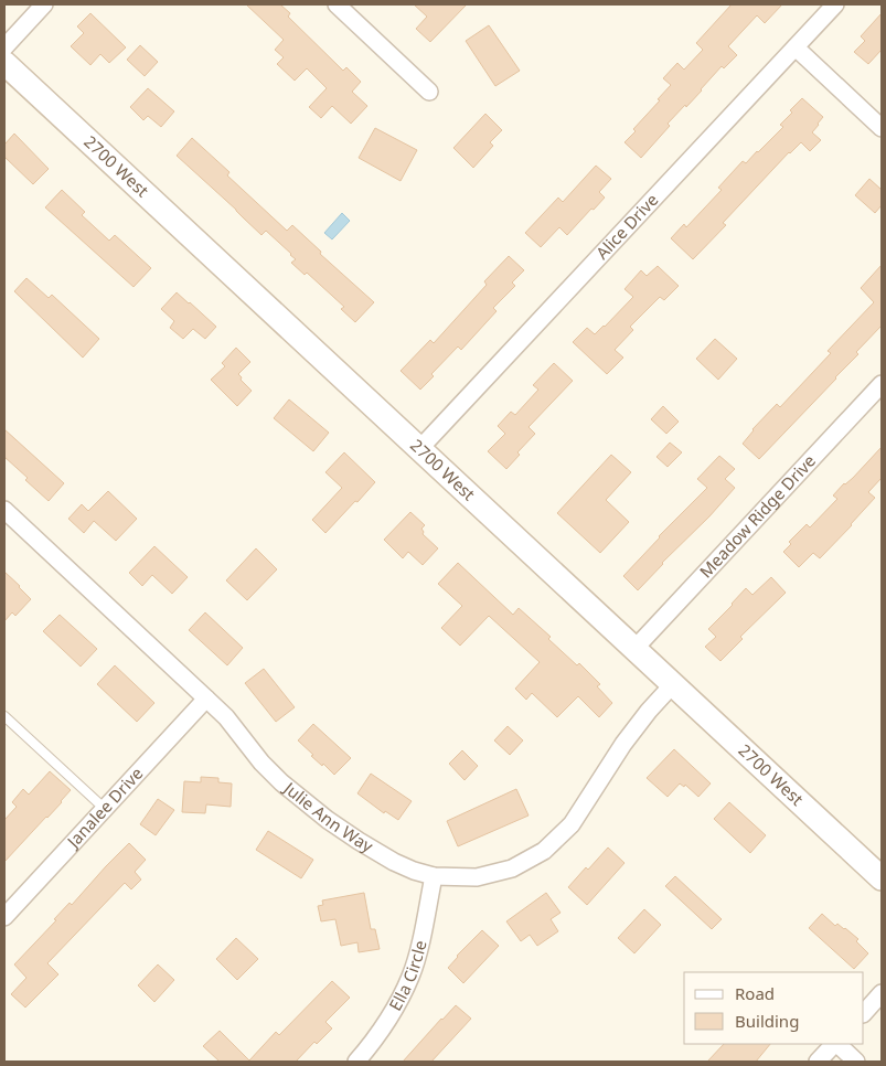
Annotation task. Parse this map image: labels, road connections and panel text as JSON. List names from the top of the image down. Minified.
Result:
{"streets":{"main road":["2700 West"],"street":["Alice Drive","Meadow Ridge Drive","Janalee Drive","Julie Ann Way","Ella Circle"]},"crossings":[["2700 West","Alice Drive"],["2700 West","Meadow Ridge Drive"],["2700 West","Julie Ann Way"],["Janalee Drive","Julie Ann Way"],["Julie Ann Way","Ella Circle"]],"legend":["Road","Building"]}
